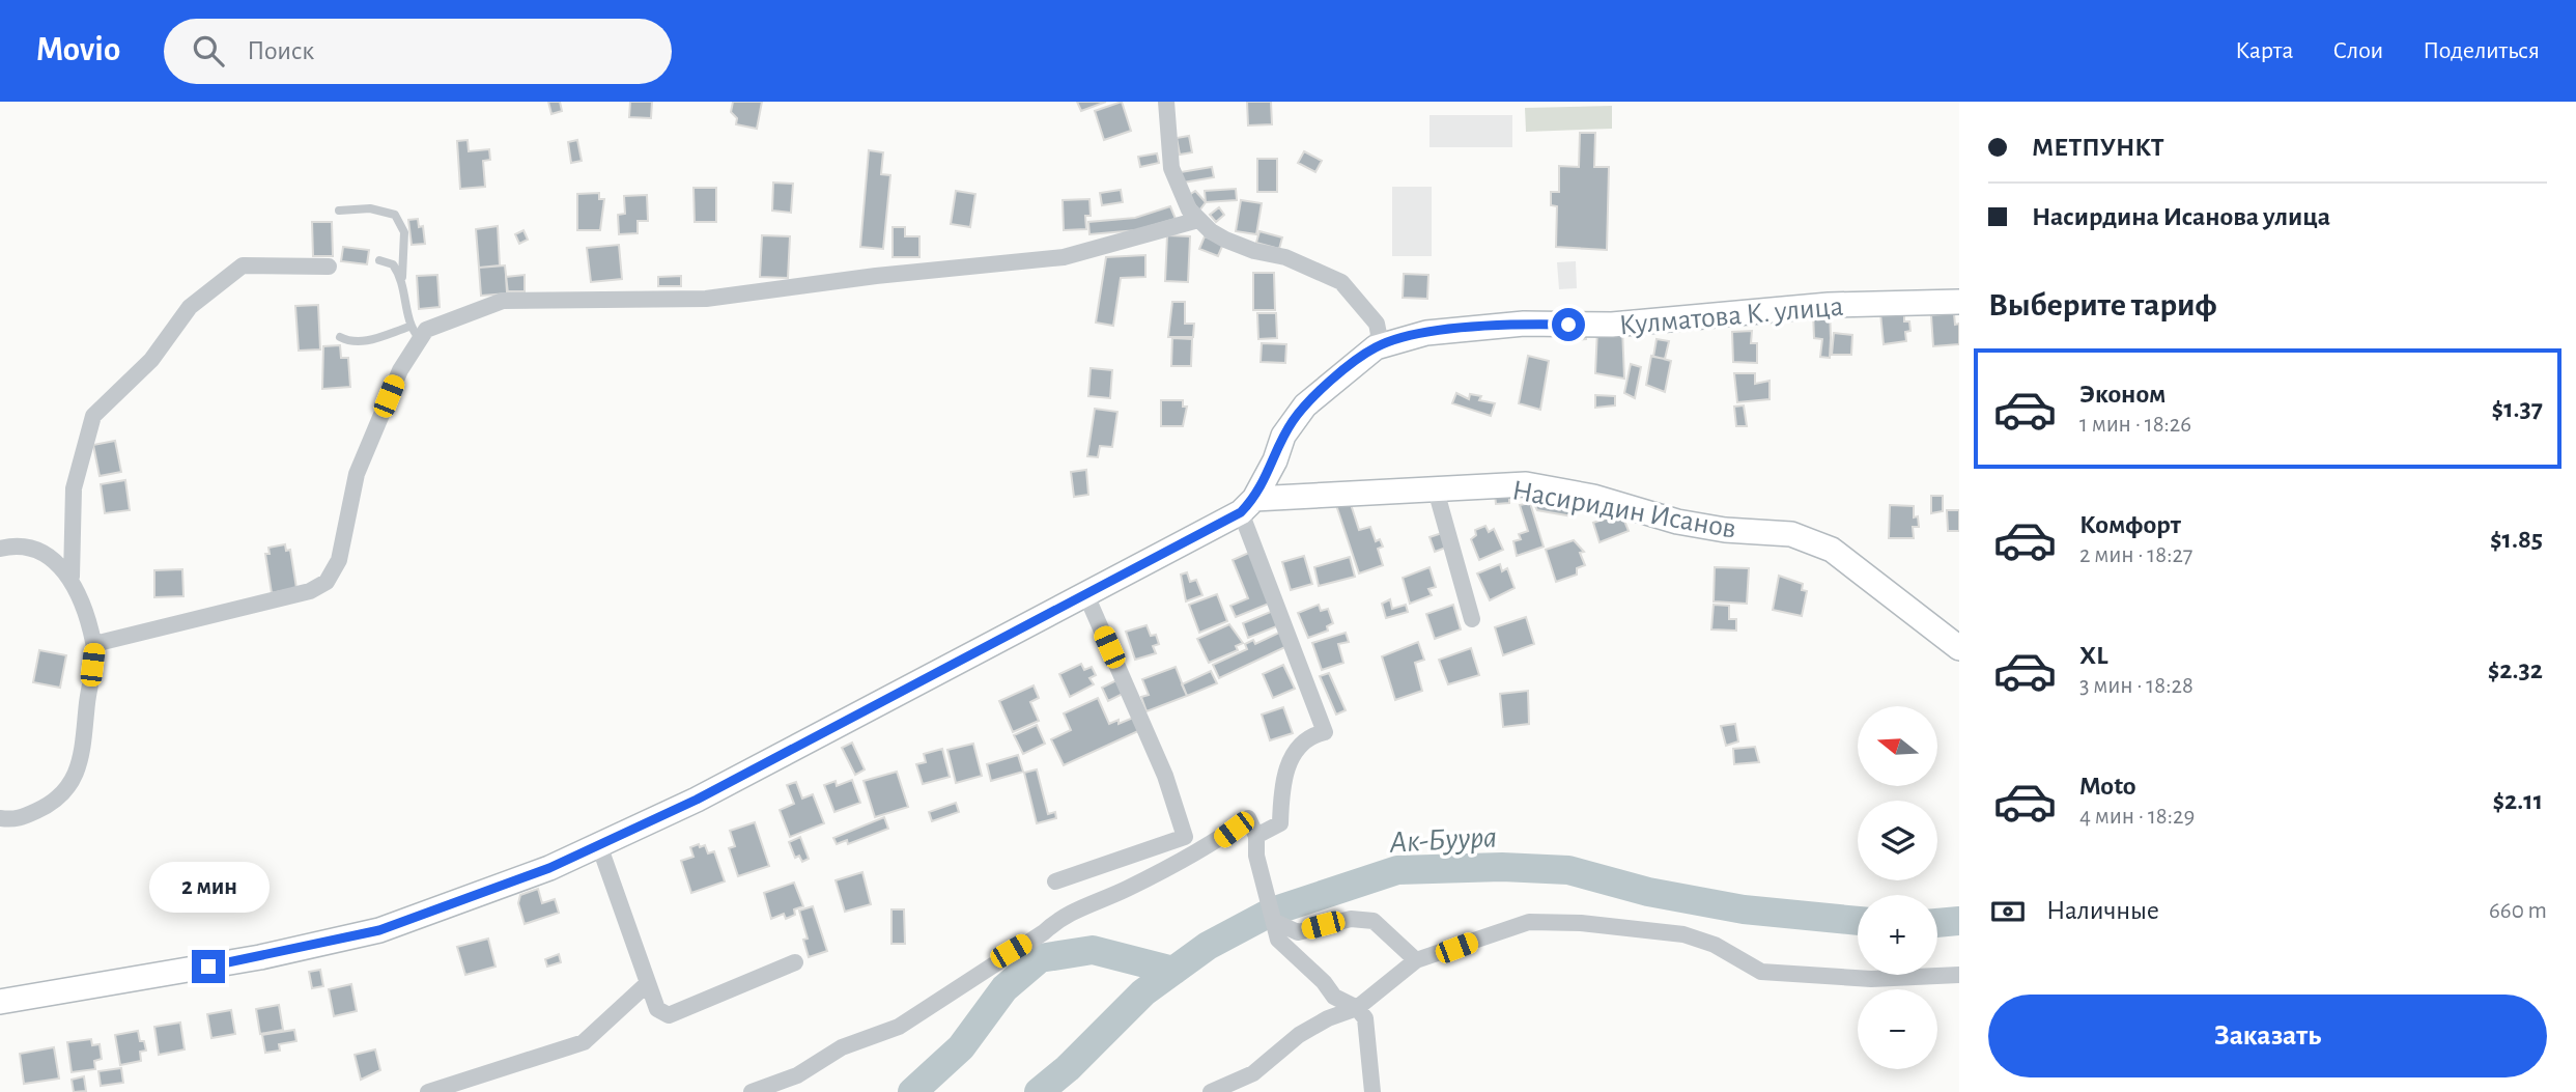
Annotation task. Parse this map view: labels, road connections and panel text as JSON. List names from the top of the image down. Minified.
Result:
{"streets":{"main road":["Кулматова К. улица","Насиридин Исанов"]},"crossings":[["Кулматова К. улица","Насиридин Исанов"]],"water":["Ак-Буура"],"north":"left","page":{"header":"Movio","search":"Поиск","nav":["Карта","Слои","Поделиться"],"banner":["МЕТПУНКТ","Насирдина Исанова улица"],"heading":"Выберите тариф","list":[{"name":"Эконом","note":"1 мин · 18:26","value":"$1.37"},{"name":"Комфорт","note":"2 мин · 18:27","value":"$1.85"},{"name":"XL","note":"3 мин · 18:28","value":"$2.32"},{"name":"Moto","note":"4 мин · 18:29","value":"$2.11"}],"map_buttons":["+","−"],"bubble":"2 мин","pay":["Наличные","660 m"],"buttons":"Заказать"}}
